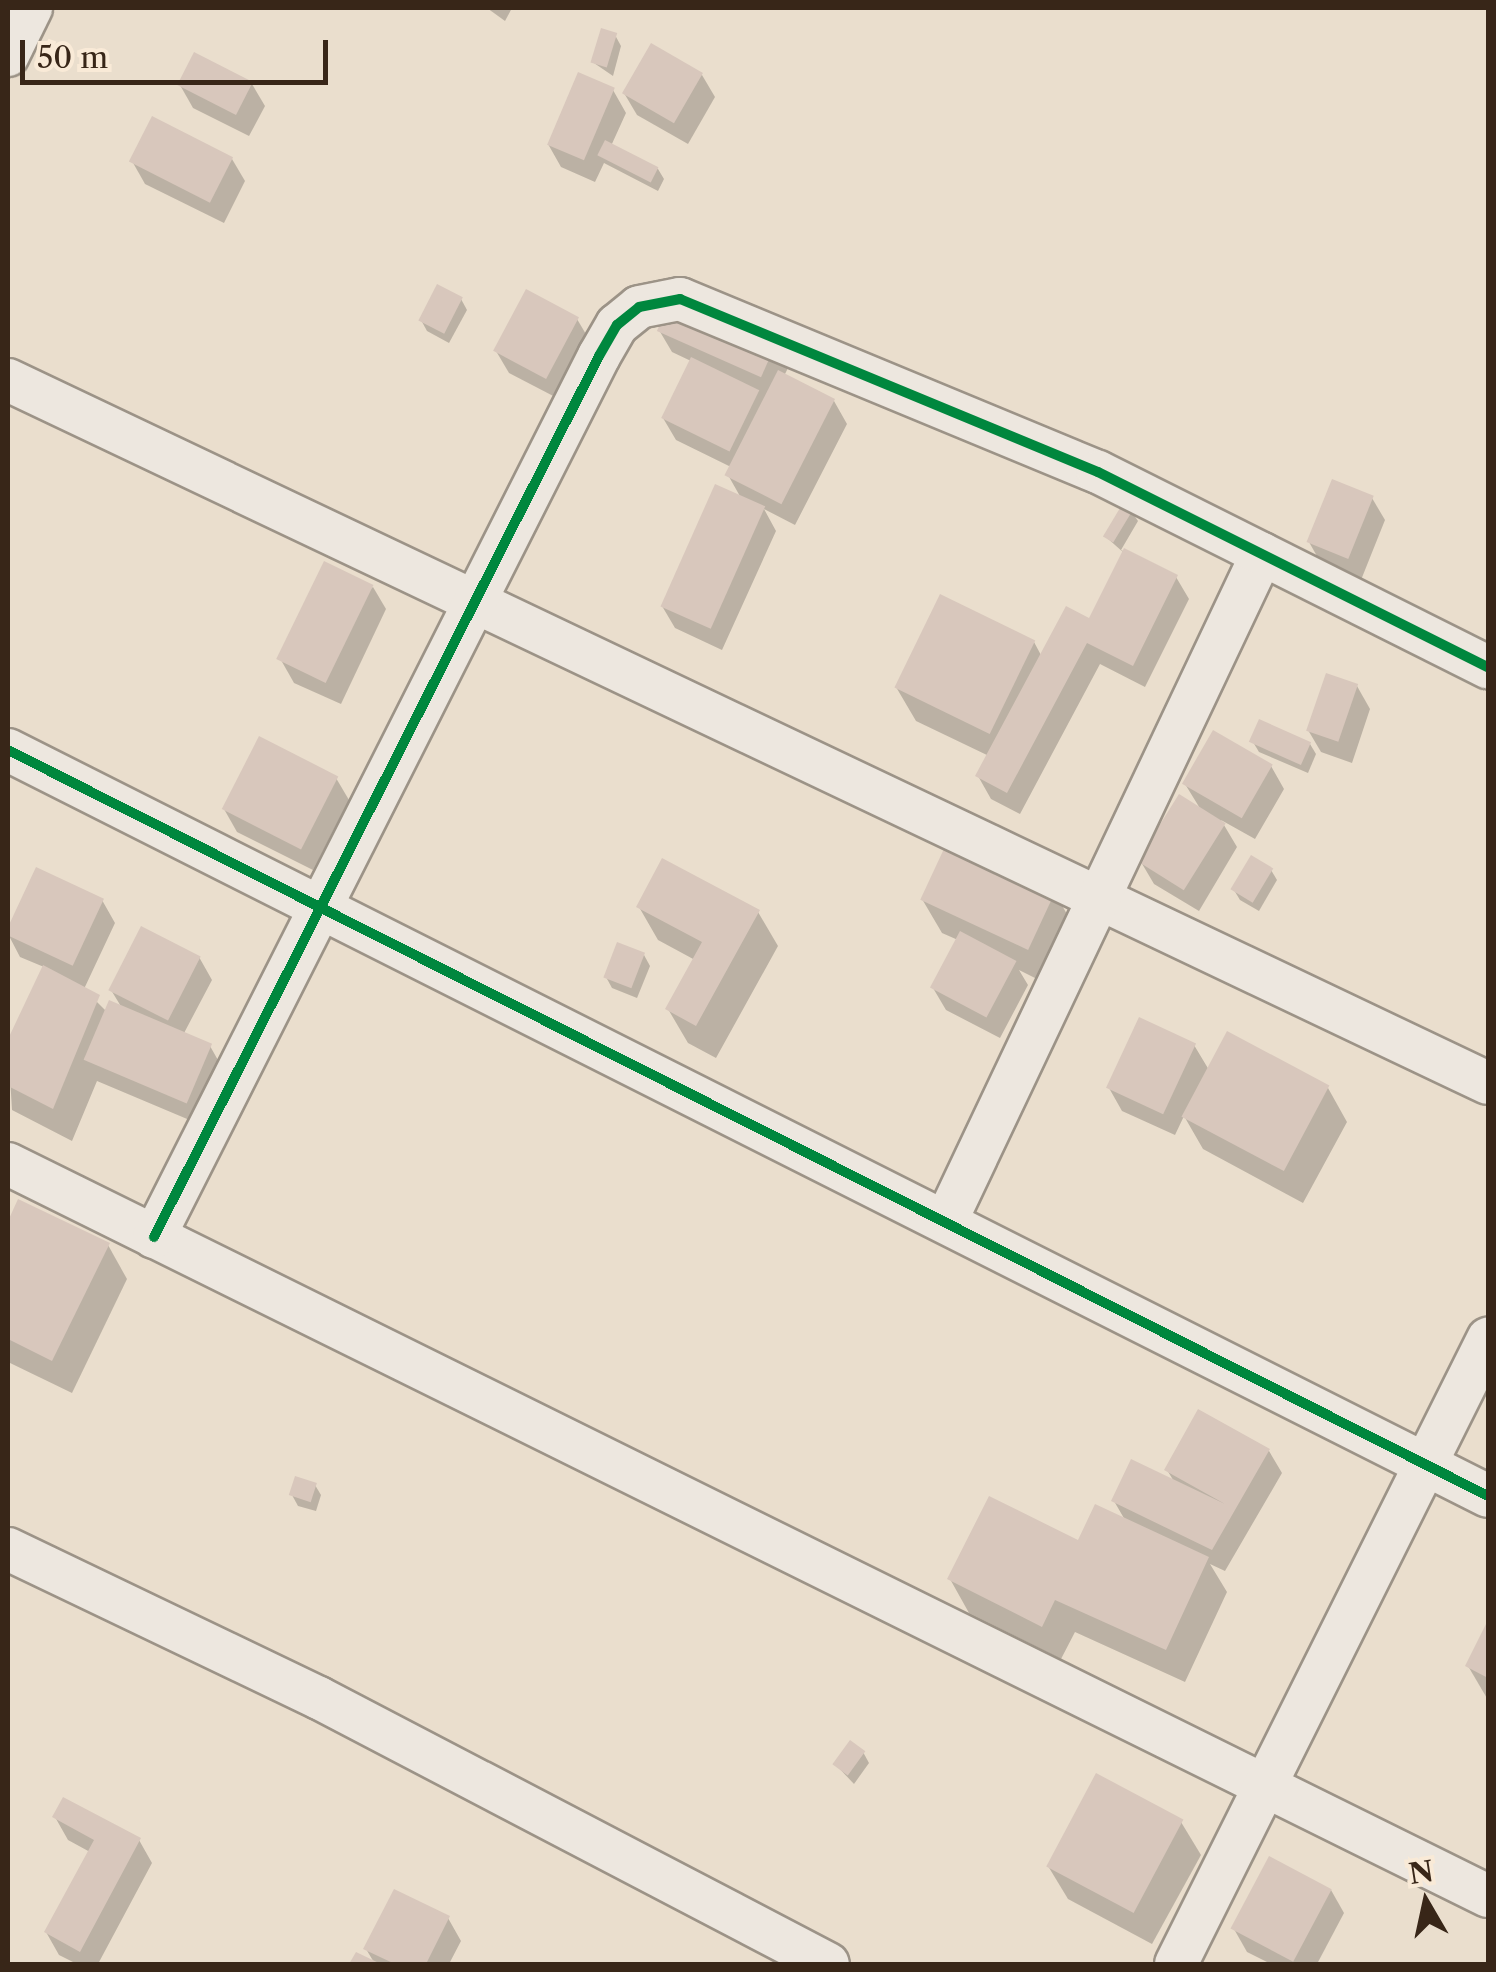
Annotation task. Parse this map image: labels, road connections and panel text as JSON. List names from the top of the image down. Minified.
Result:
{"scale_bar":"50 m","north":"top"}
